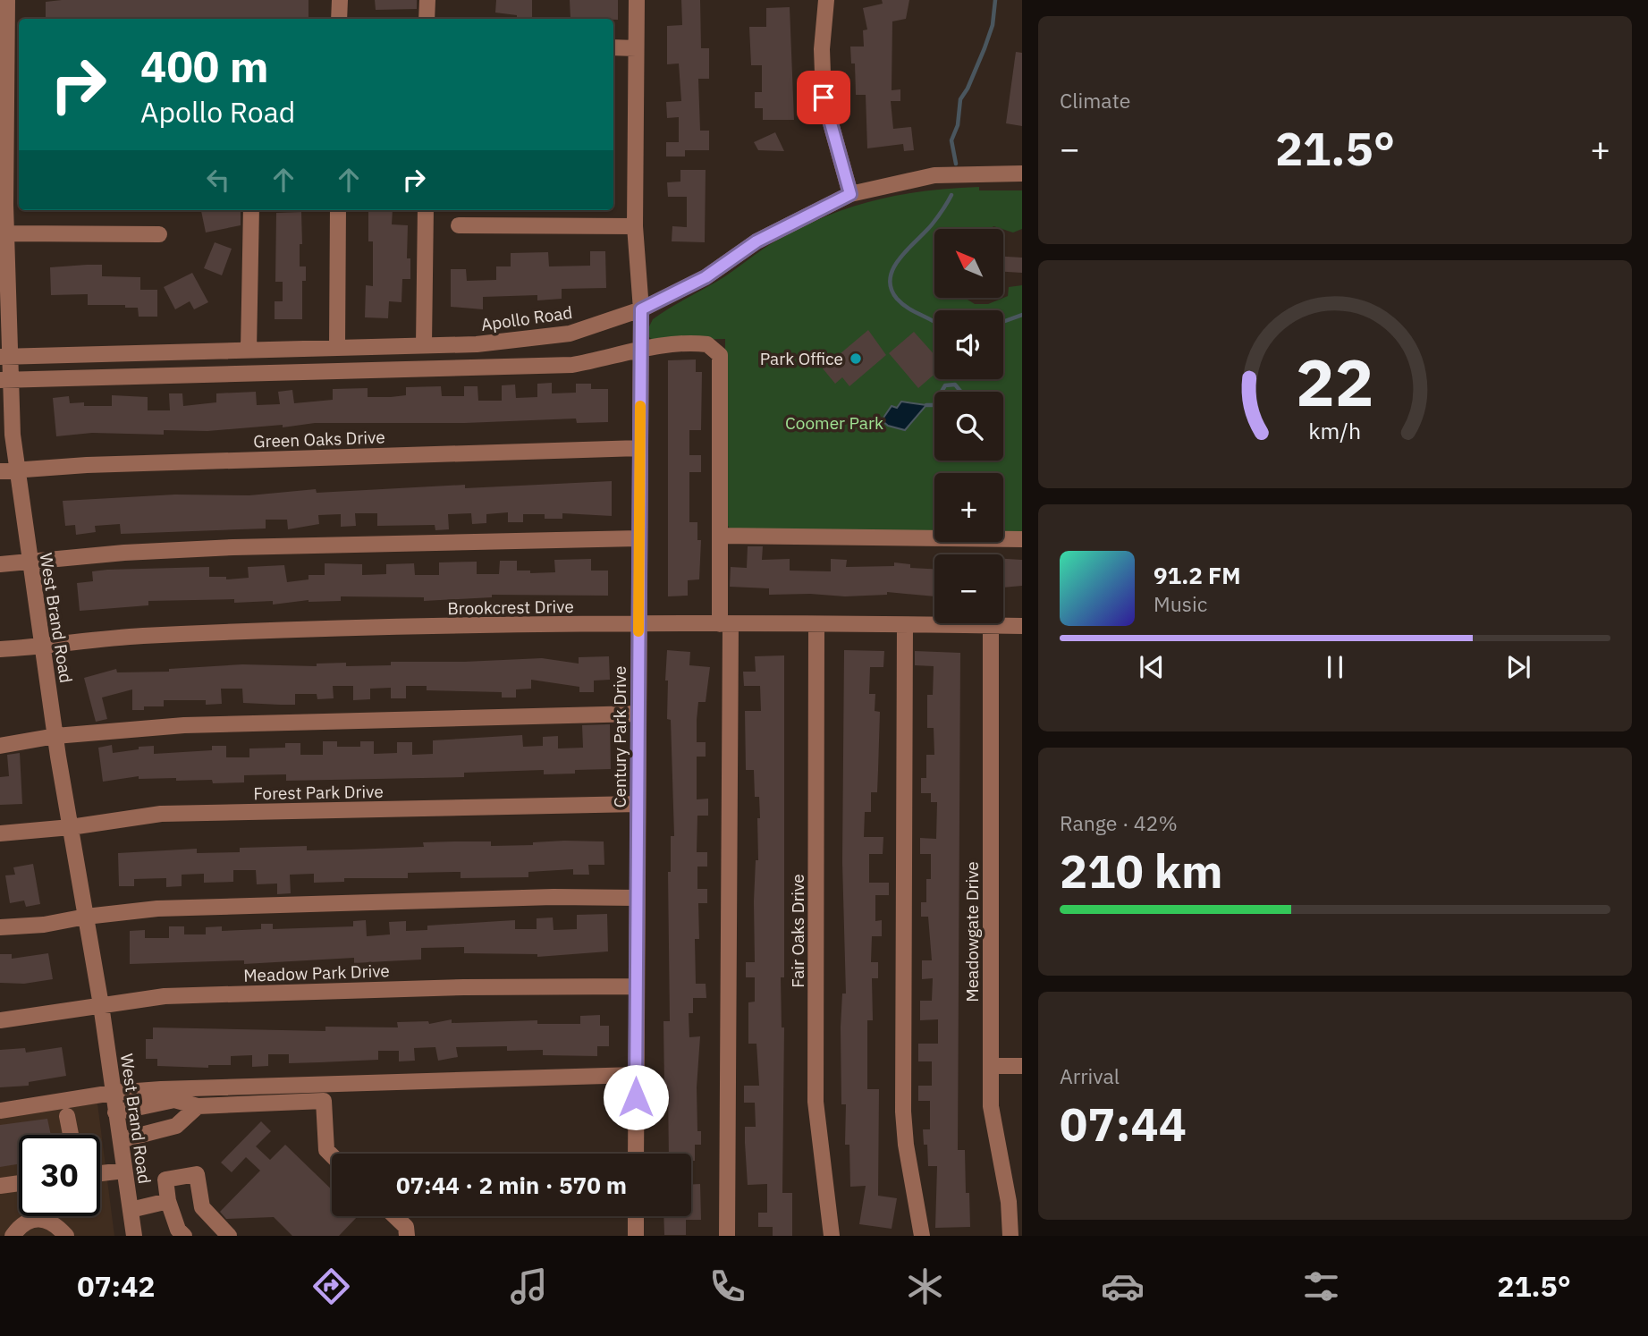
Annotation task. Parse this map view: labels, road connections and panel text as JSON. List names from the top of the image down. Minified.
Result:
{"streets":{"street":["Apollo Road","Green Oaks Drive","Brookcrest Drive","West Brand Road","Century Park Drive","Forest Park Drive","Fair Oaks Drive","Meadowgate Drive","Meadow Park Drive"]},"crossings":[["Apollo Road","West Brand Road"],["Apollo Road","Century Park Drive"],["Green Oaks Drive","West Brand Road"],["Green Oaks Drive","Century Park Drive"],["Brookcrest Drive","West Brand Road"],["Brookcrest Drive","Century Park Drive"],["Brookcrest Drive","Fair Oaks Drive"],["Brookcrest Drive","Meadowgate Drive"],["West Brand Road","Forest Park Drive"],["West Brand Road","Meadow Park Drive"],["Century Park Drive","Forest Park Drive"],["Century Park Drive","Meadow Park Drive"]],"parks":["Coomer Park"],"places":["Park Office"],"north":"top left","page":{"tile":["Climate",["Range · 42%","210 km"],["Arrival","07:44"]],"turn":["400 m","Apollo Road"],"heat":["−","21.5°","+"],"map_buttons":["+","−"],"song":["91.2 FM","Music"],"limit":"30","trip":"07:44 · 2 min · 570 m","tabs":["07:42","21.5°"],"gauge":["22","km/h"]}}
